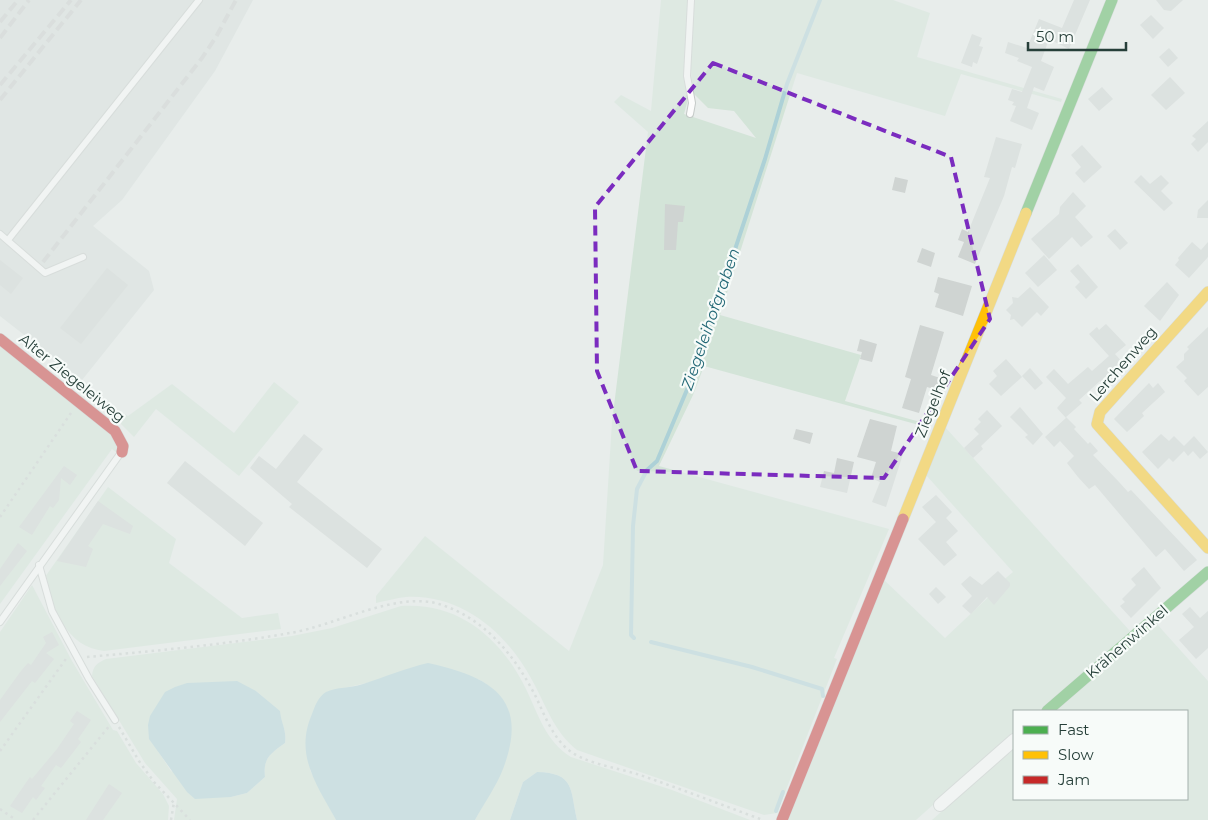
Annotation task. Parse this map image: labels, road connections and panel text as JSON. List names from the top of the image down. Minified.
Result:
{"streets":{"street":["Lerchenweg","Alter Ziegeleiweg","Ziegelhof","Krähenwinkel"]},"water":["Ziegeleihofgraben"],"legend":["Fast","Slow","Jam"],"scale_bar":"50 m"}
